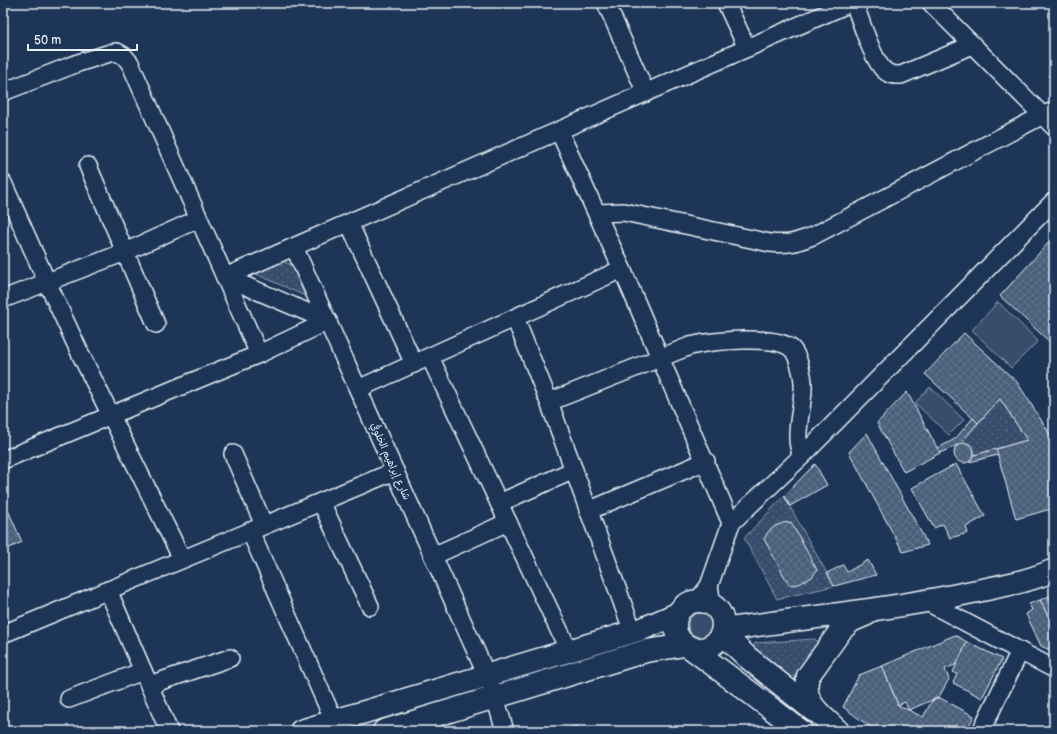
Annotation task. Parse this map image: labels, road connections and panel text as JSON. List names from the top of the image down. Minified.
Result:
{"streets":{"street":["شارع إبراهيم الخلوقي"]},"scale_bar":"50 m"}
